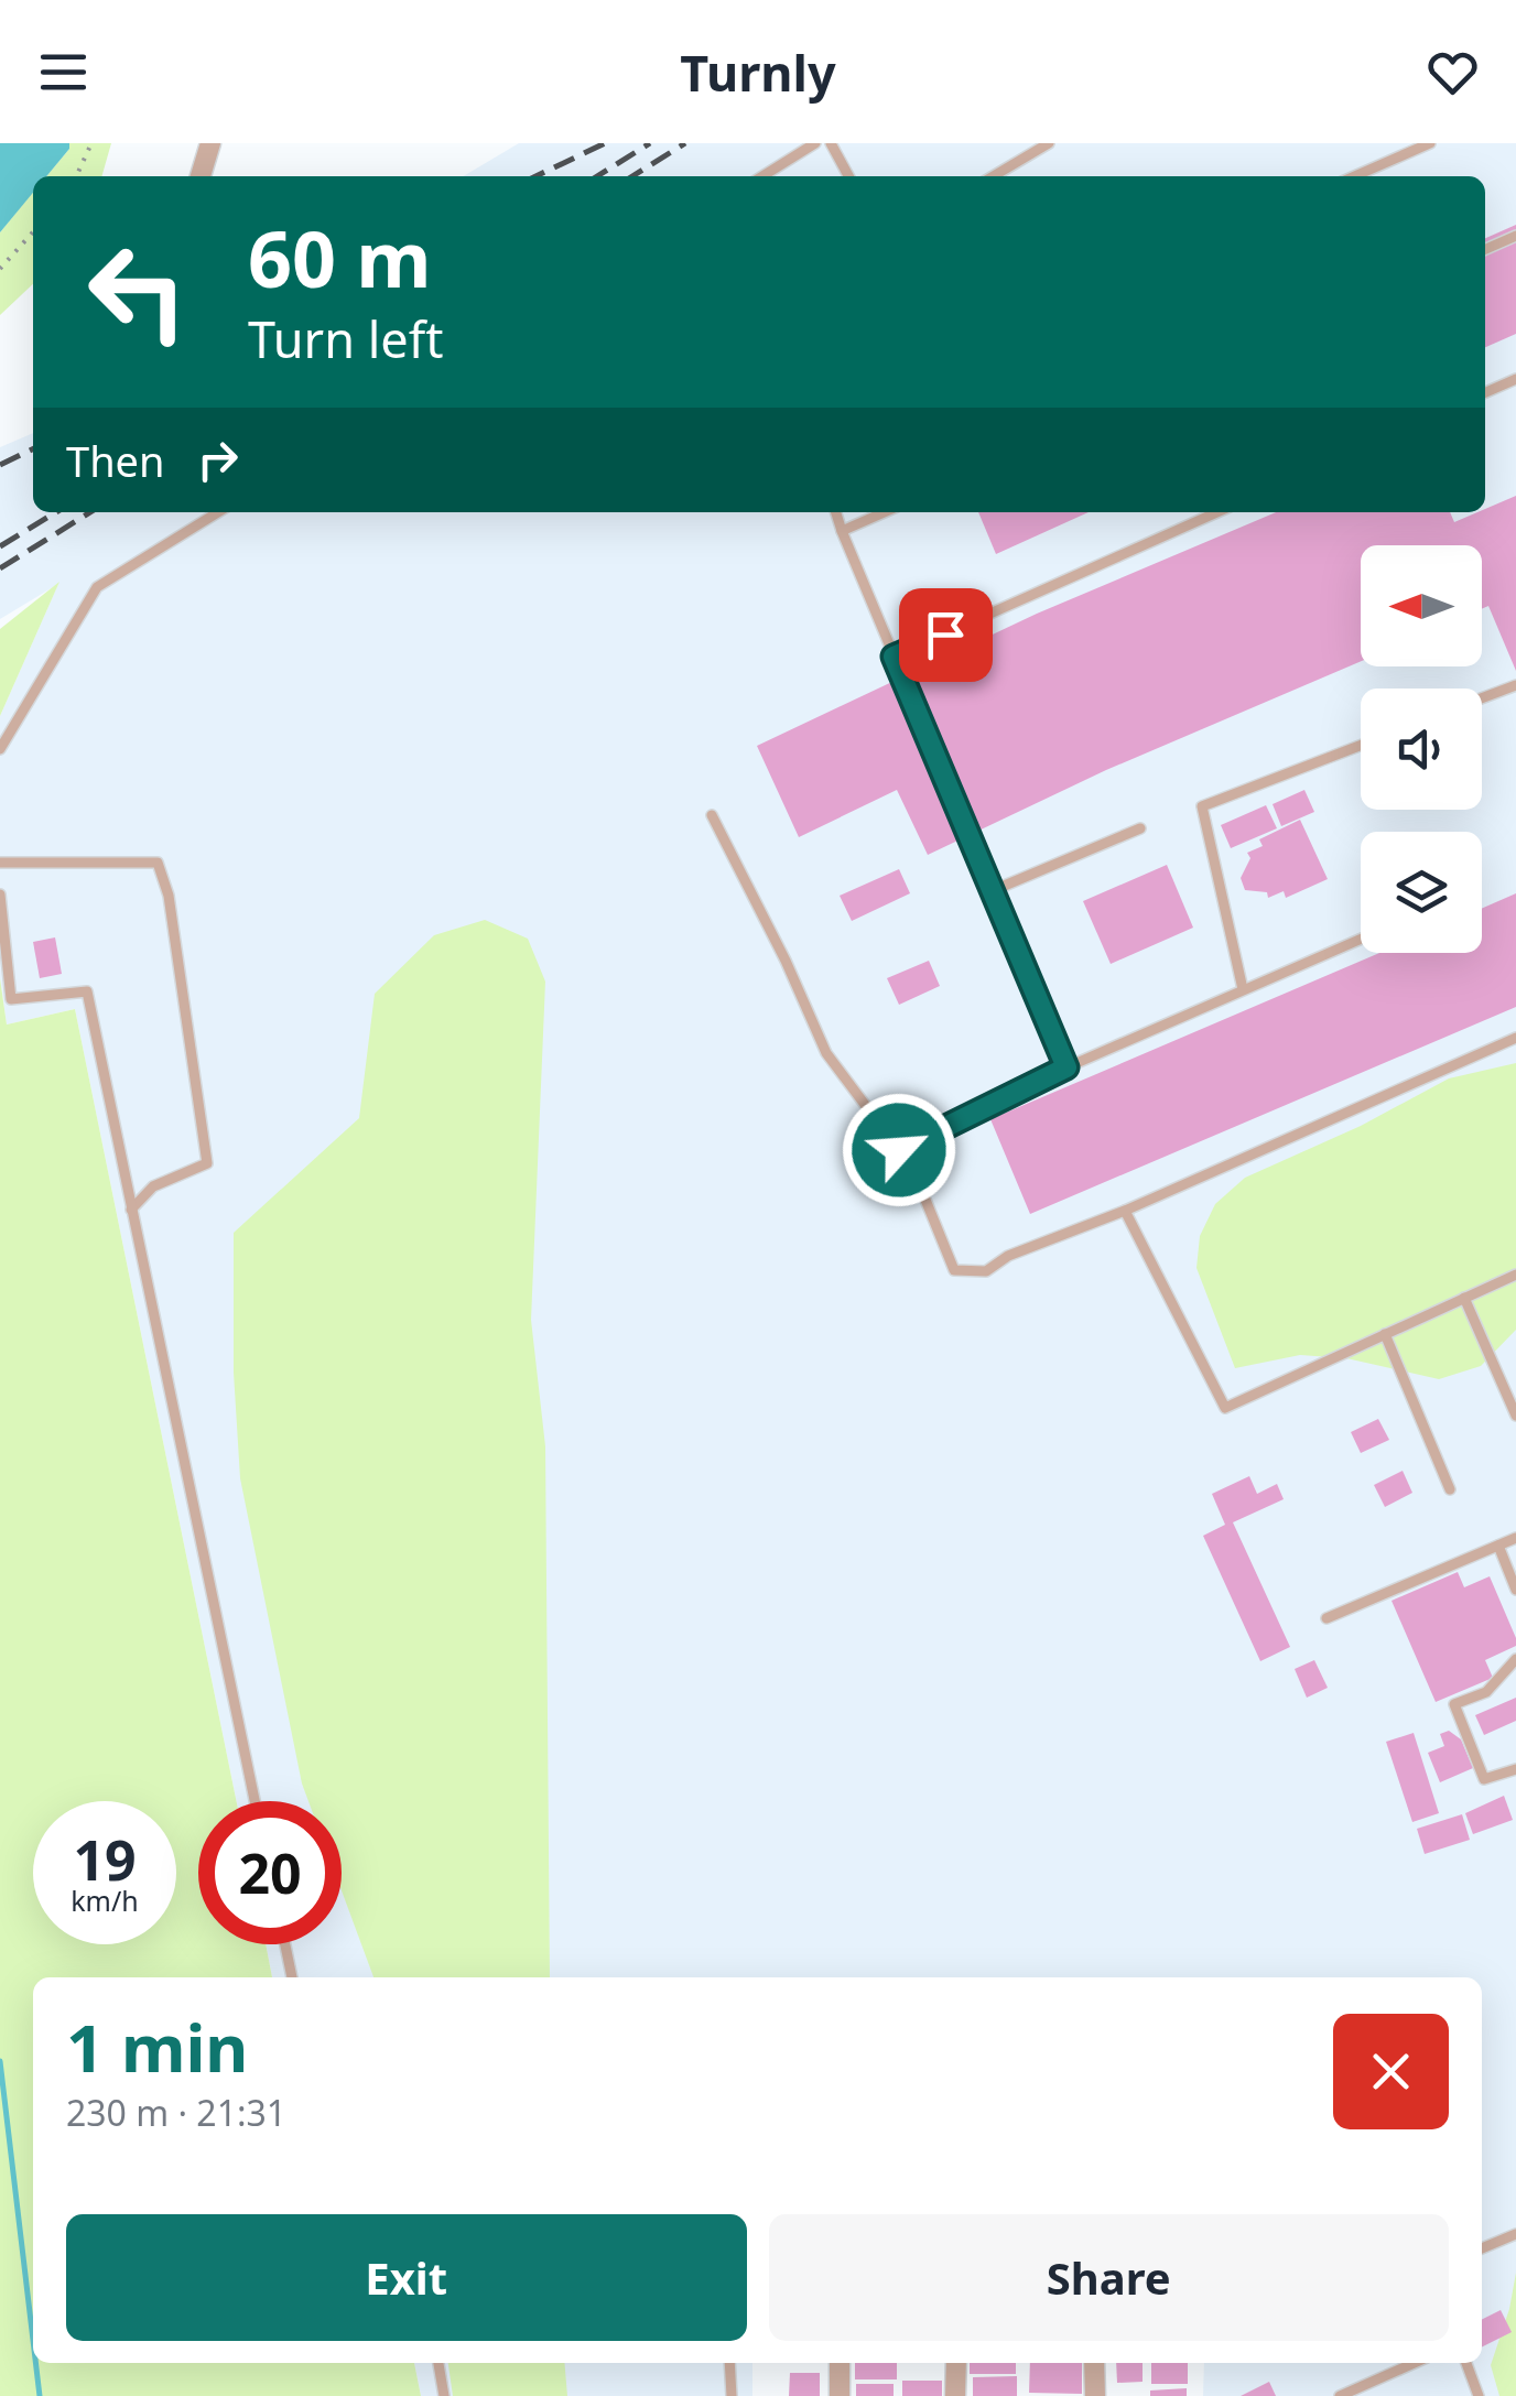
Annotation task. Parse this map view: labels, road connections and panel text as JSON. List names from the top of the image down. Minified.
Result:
{"north":"left","page":{"header":"Turnly","turn":["60 m","Turn left"],"then":"Then","speed":"19 km/h","limit":"20","heading":["1 min","230 m · 21:31"],"buttons":["Exit","Share"]}}
